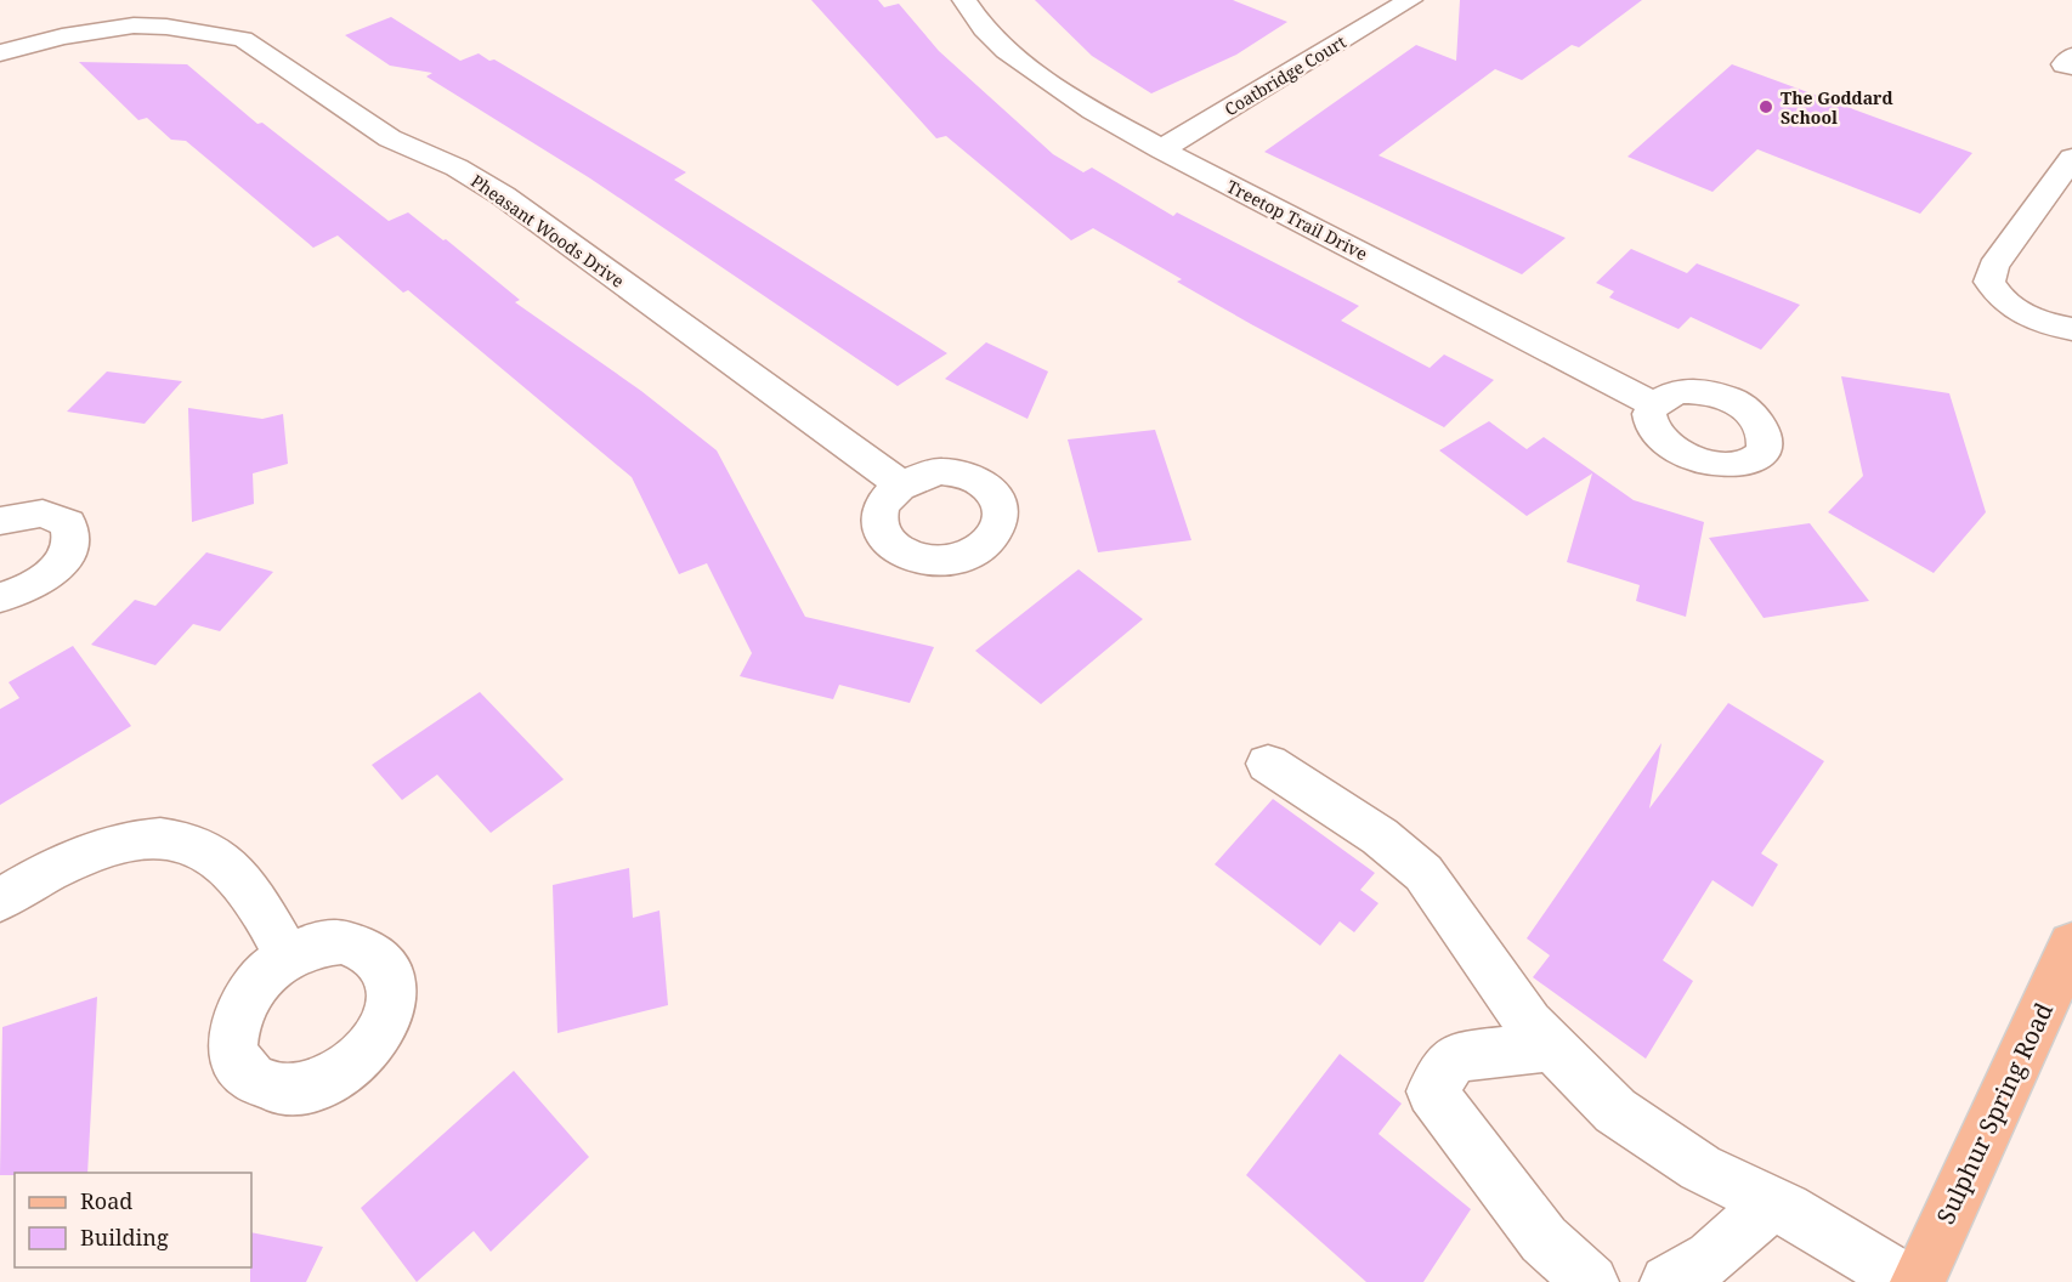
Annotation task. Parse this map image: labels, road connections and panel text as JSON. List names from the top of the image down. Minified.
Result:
{"streets":{"main road":["Sulphur Spring Road"],"street":["Coatbridge Court","Treetop Trail Drive","Pheasant Woods Drive"]},"crossings":[["Coatbridge Court","Treetop Trail Drive"]],"places":["The Goddard School"],"legend":["Road","Building"]}
